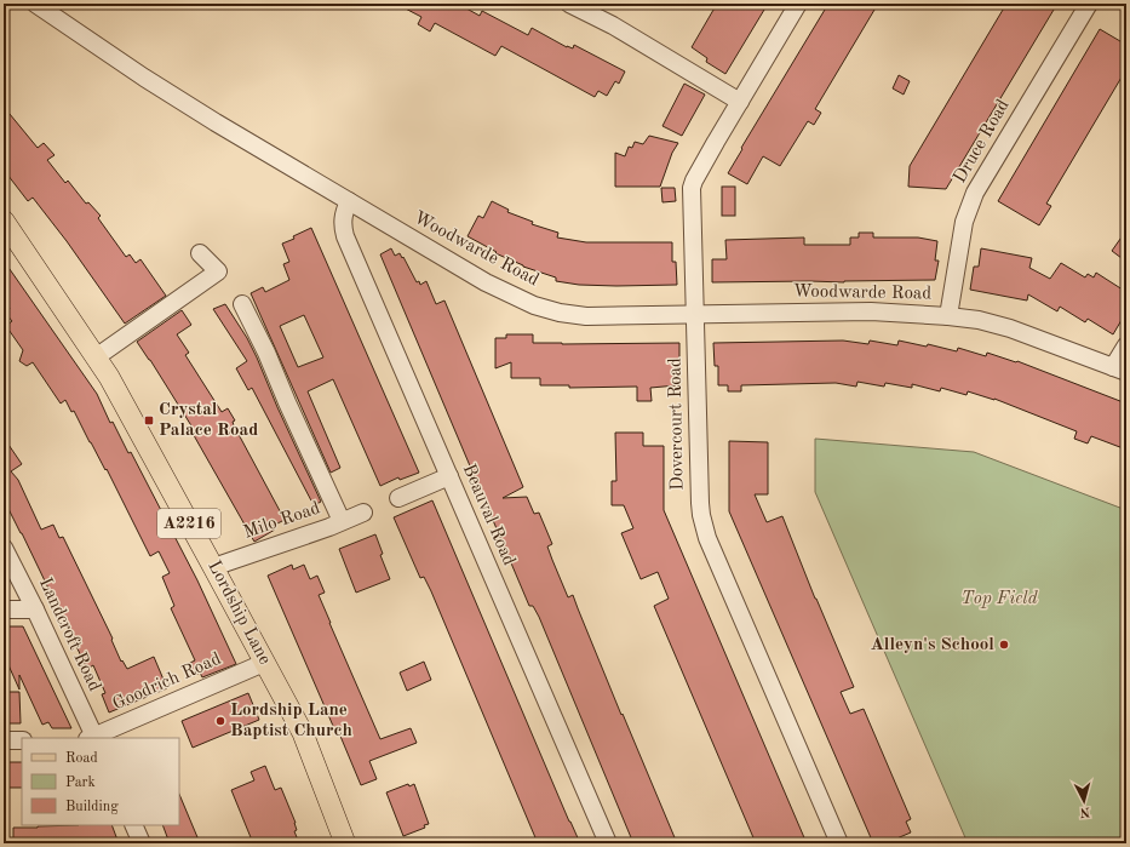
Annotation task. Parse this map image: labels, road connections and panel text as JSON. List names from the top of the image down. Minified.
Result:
{"streets":{"main road":["A2216","Lordship Lane"],"street":["Druce Road","Woodwarde Road","Dovercourt Road","Beauval Road","Milo Road","Landcroft Road","Goodrich Road"]},"crossings":[["Druce Road","Woodwarde Road"],["Woodwarde Road","Dovercourt Road"],["Woodwarde Road","Beauval Road"],["Milo Road","Lordship Lane"],["Lordship Lane","Goodrich Road"],["Landcroft Road","Goodrich Road"]],"parks":["Top Field"],"places":{"transit":["Crystal Palace Road"],"other":["Alleyn's School","Lordship Lane Baptist Church"]},"legend":["Road","Park","Building"],"north":"bottom"}
